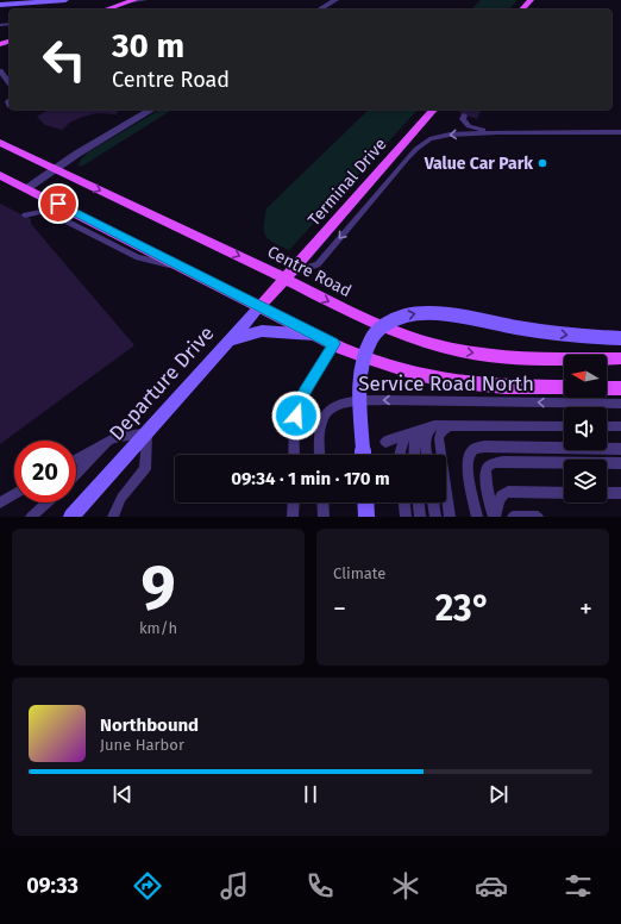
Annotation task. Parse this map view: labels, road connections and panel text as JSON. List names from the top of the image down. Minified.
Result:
{"streets":{"main road":["Terminal Drive","Centre Road","Departure Drive"],"lane":["Service Road North"]},"crossings":[["Terminal Drive","Centre Road"],["Terminal Drive","Departure Drive"],["Centre Road","Departure Drive"]],"places":["Value Car Park"],"north":"left","page":{"turn":["30 m","Centre Road"],"limit":"20","trip":"09:34 · 1 min · 170 m","tile":[["9","km/h"],"Climate"],"heat":["−","23°","+"],"song":["Northbound","June Harbor"],"tabs":"09:33"}}
